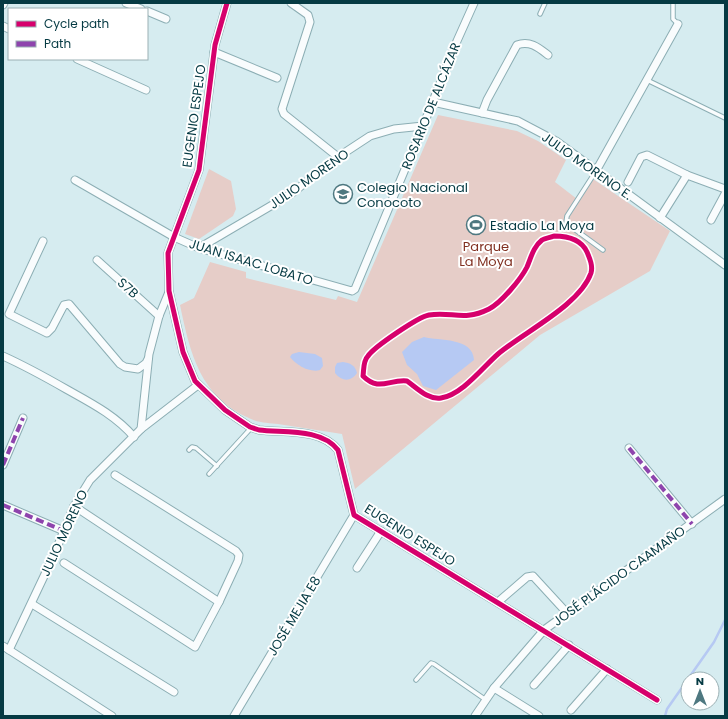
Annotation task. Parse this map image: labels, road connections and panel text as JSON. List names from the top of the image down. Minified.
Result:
{"streets":{"street":["ROSARIO DE ALCÁZAR","EUGENIO ESPEJO","JULIO MORENO E.","JULIO MORENO","JUAN ISAAC LOBATO","S7B","JOSÉ PLÁCIDO CAAMAÑO","JOSÉ MEJIA E8"]},"crossings":[["ROSARIO DE ALCÁZAR","JULIO MORENO E."],["ROSARIO DE ALCÁZAR","JULIO MORENO"],["ROSARIO DE ALCÁZAR","JUAN ISAAC LOBATO"],["EUGENIO ESPEJO","JULIO MORENO"],["EUGENIO ESPEJO","JUAN ISAAC LOBATO"],["EUGENIO ESPEJO","JOSÉ PLÁCIDO CAAMAÑO"],["EUGENIO ESPEJO","JOSÉ MEJIA E8"],["JULIO MORENO","JUAN ISAAC LOBATO"]],"parks":["Parque La Moya"],"places":{"school or university":["Colegio Nacional Conocoto"],"sports":["Estadio La Moya"]},"legend":["Cycle path","Path"],"north":"top"}
